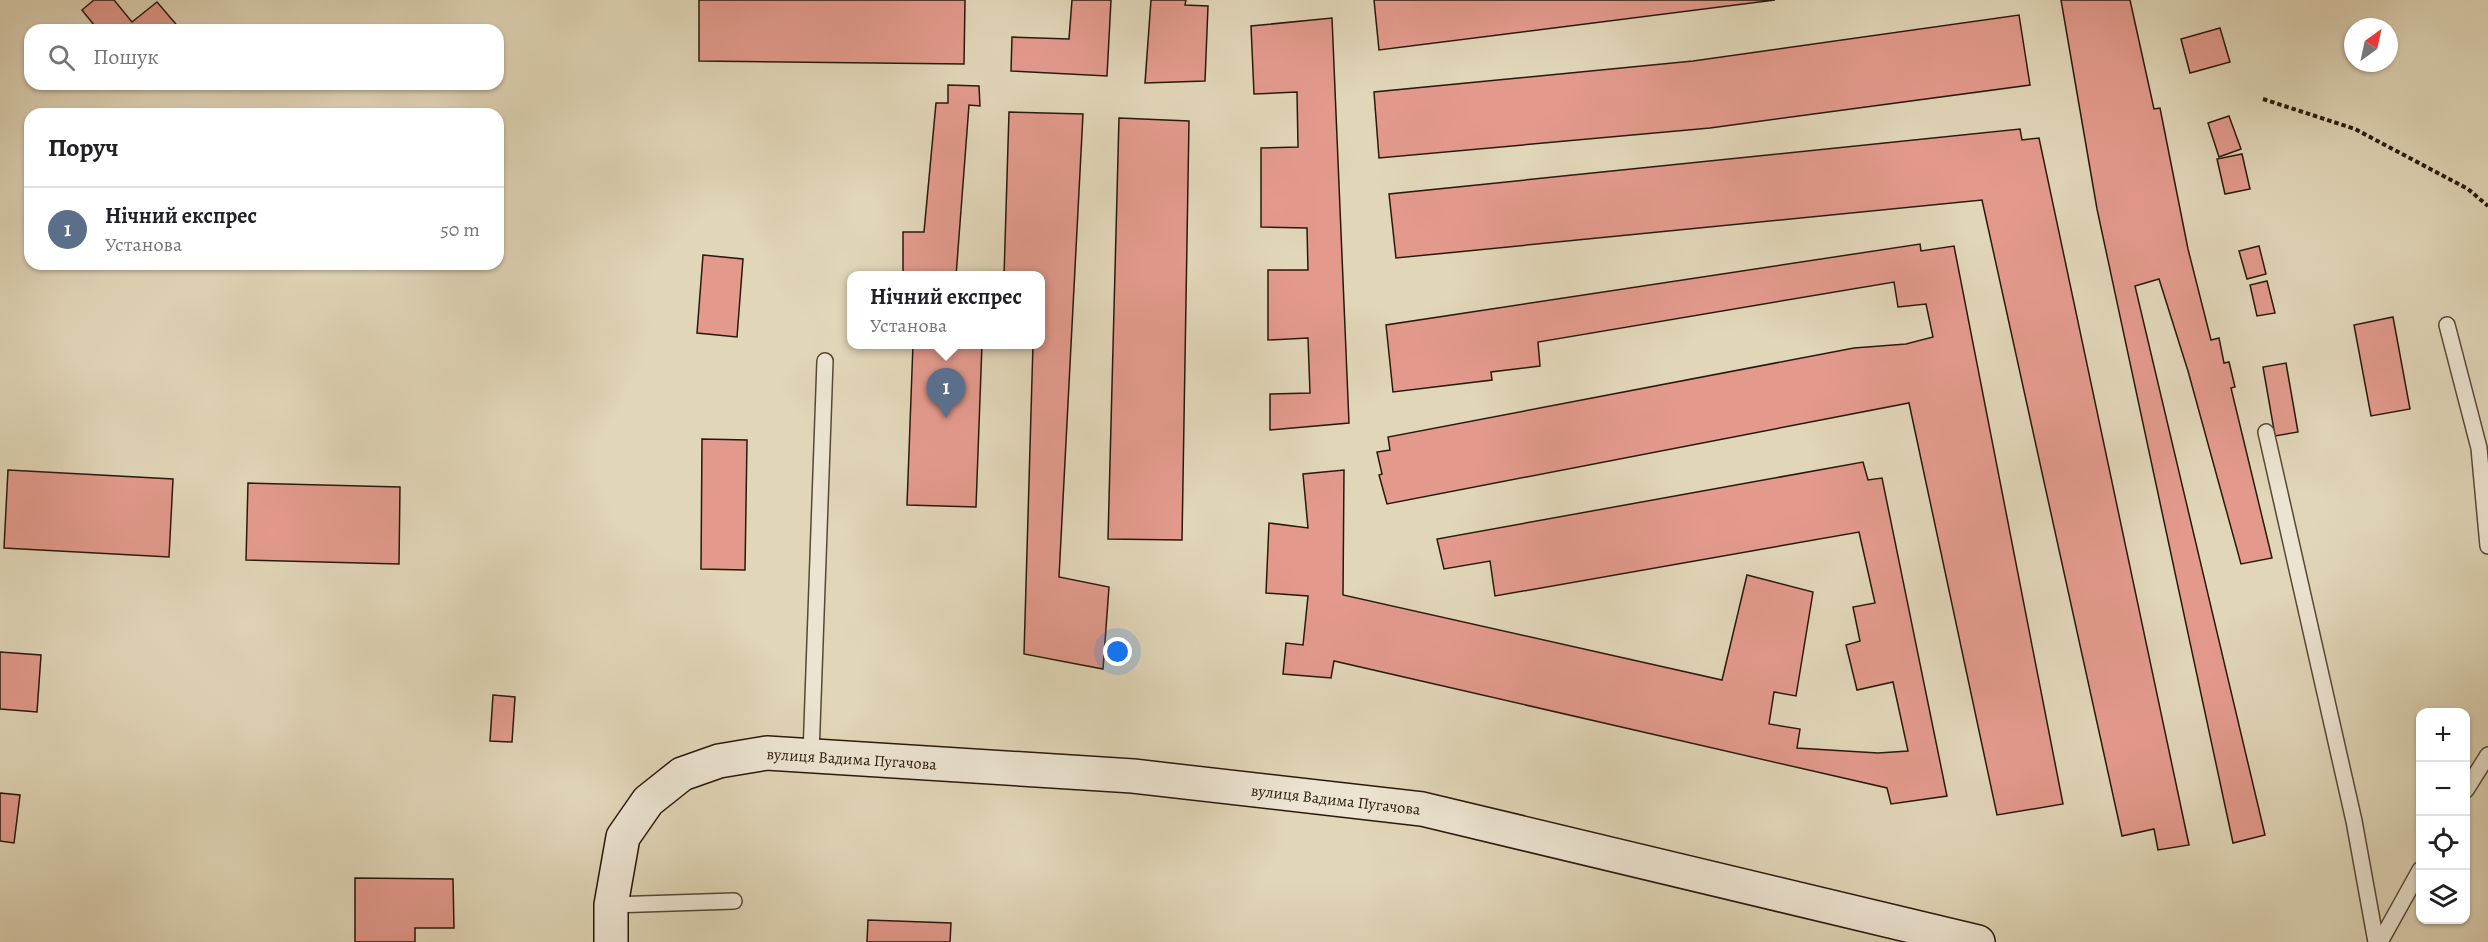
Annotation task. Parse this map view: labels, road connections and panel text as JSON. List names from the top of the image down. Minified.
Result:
{"streets":{"street":["вулиця Вадима Пугачова"]},"north":"top right","page":{"search":"Пошук","heading":"Поруч","list":[{"mark":"1","name":"Нічний експрес","note":"Установа","value":"50 m"}],"popup":["Нічний експрес","Установа"],"pins":"1","map_buttons":["+","−"]}}
